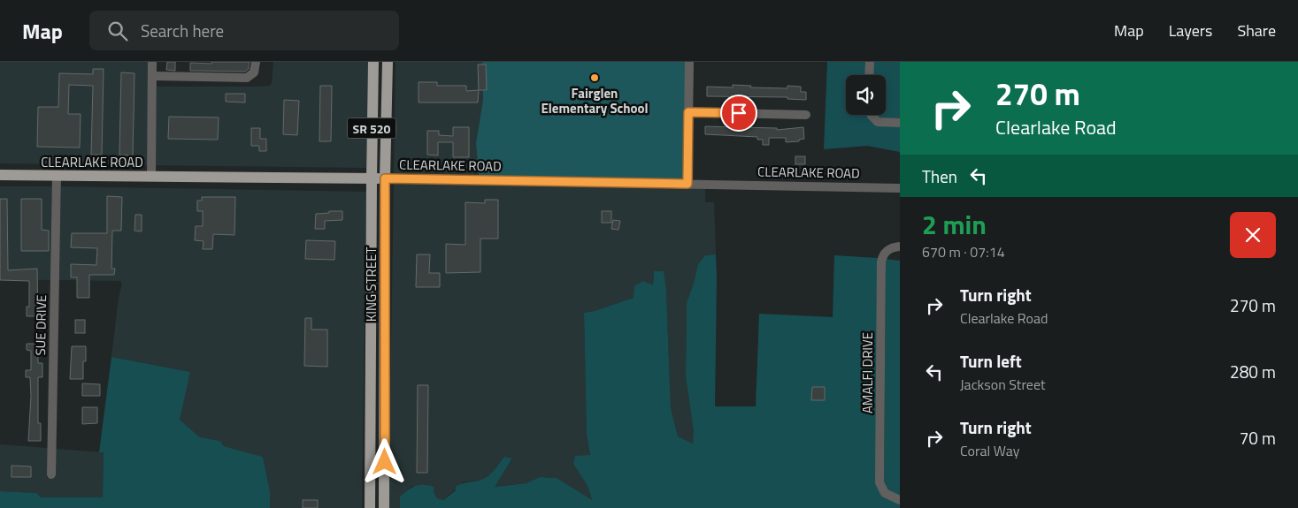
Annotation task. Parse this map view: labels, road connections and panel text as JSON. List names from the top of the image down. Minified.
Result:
{"streets":{"main road":["SR 520","CLEARLAKE ROAD","KING STREET"],"street":["SUE DRIVE","AMALFI DRIVE"]},"crossings":[["CLEARLAKE ROAD","KING STREET"],["CLEARLAKE ROAD","SUE DRIVE"]],"places":["Fairglen Elementary School"],"page":{"header":"Map","search":"Search here","nav":["Map","Layers","Share"],"turn":["270 m","Clearlake Road"],"then":"Then","heading":["2 min","670 m · 07:14"],"list":[{"name":"Turn right","note":"Clearlake Road","value":"270 m"},{"name":"Turn left","note":"Jackson Street","value":"280 m"},{"name":"Turn right","note":"Coral Way","value":"70 m"}]}}
